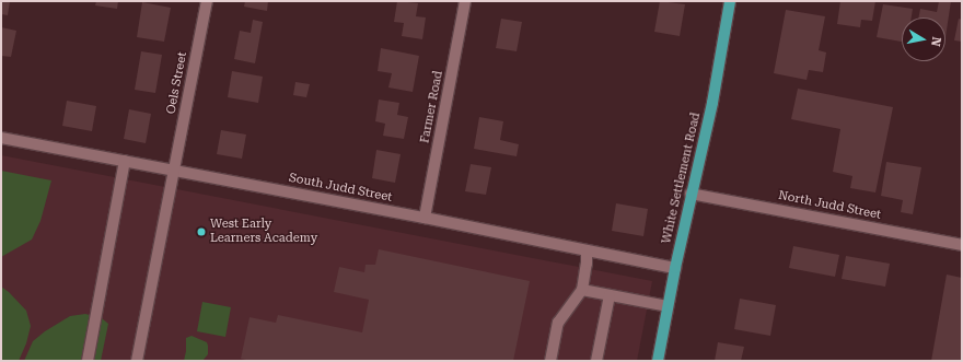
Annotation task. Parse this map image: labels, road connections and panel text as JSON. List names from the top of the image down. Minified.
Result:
{"streets":{"main road":["White Settlement Road"],"street":["Oels Street","Farmer Road","South Judd Street","North Judd Street"]},"crossings":[["Oels Street","South Judd Street"],["Farmer Road","South Judd Street"],["White Settlement Road","South Judd Street"],["White Settlement Road","North Judd Street"]],"places":["West Early Learners Academy"],"north":"right"}
